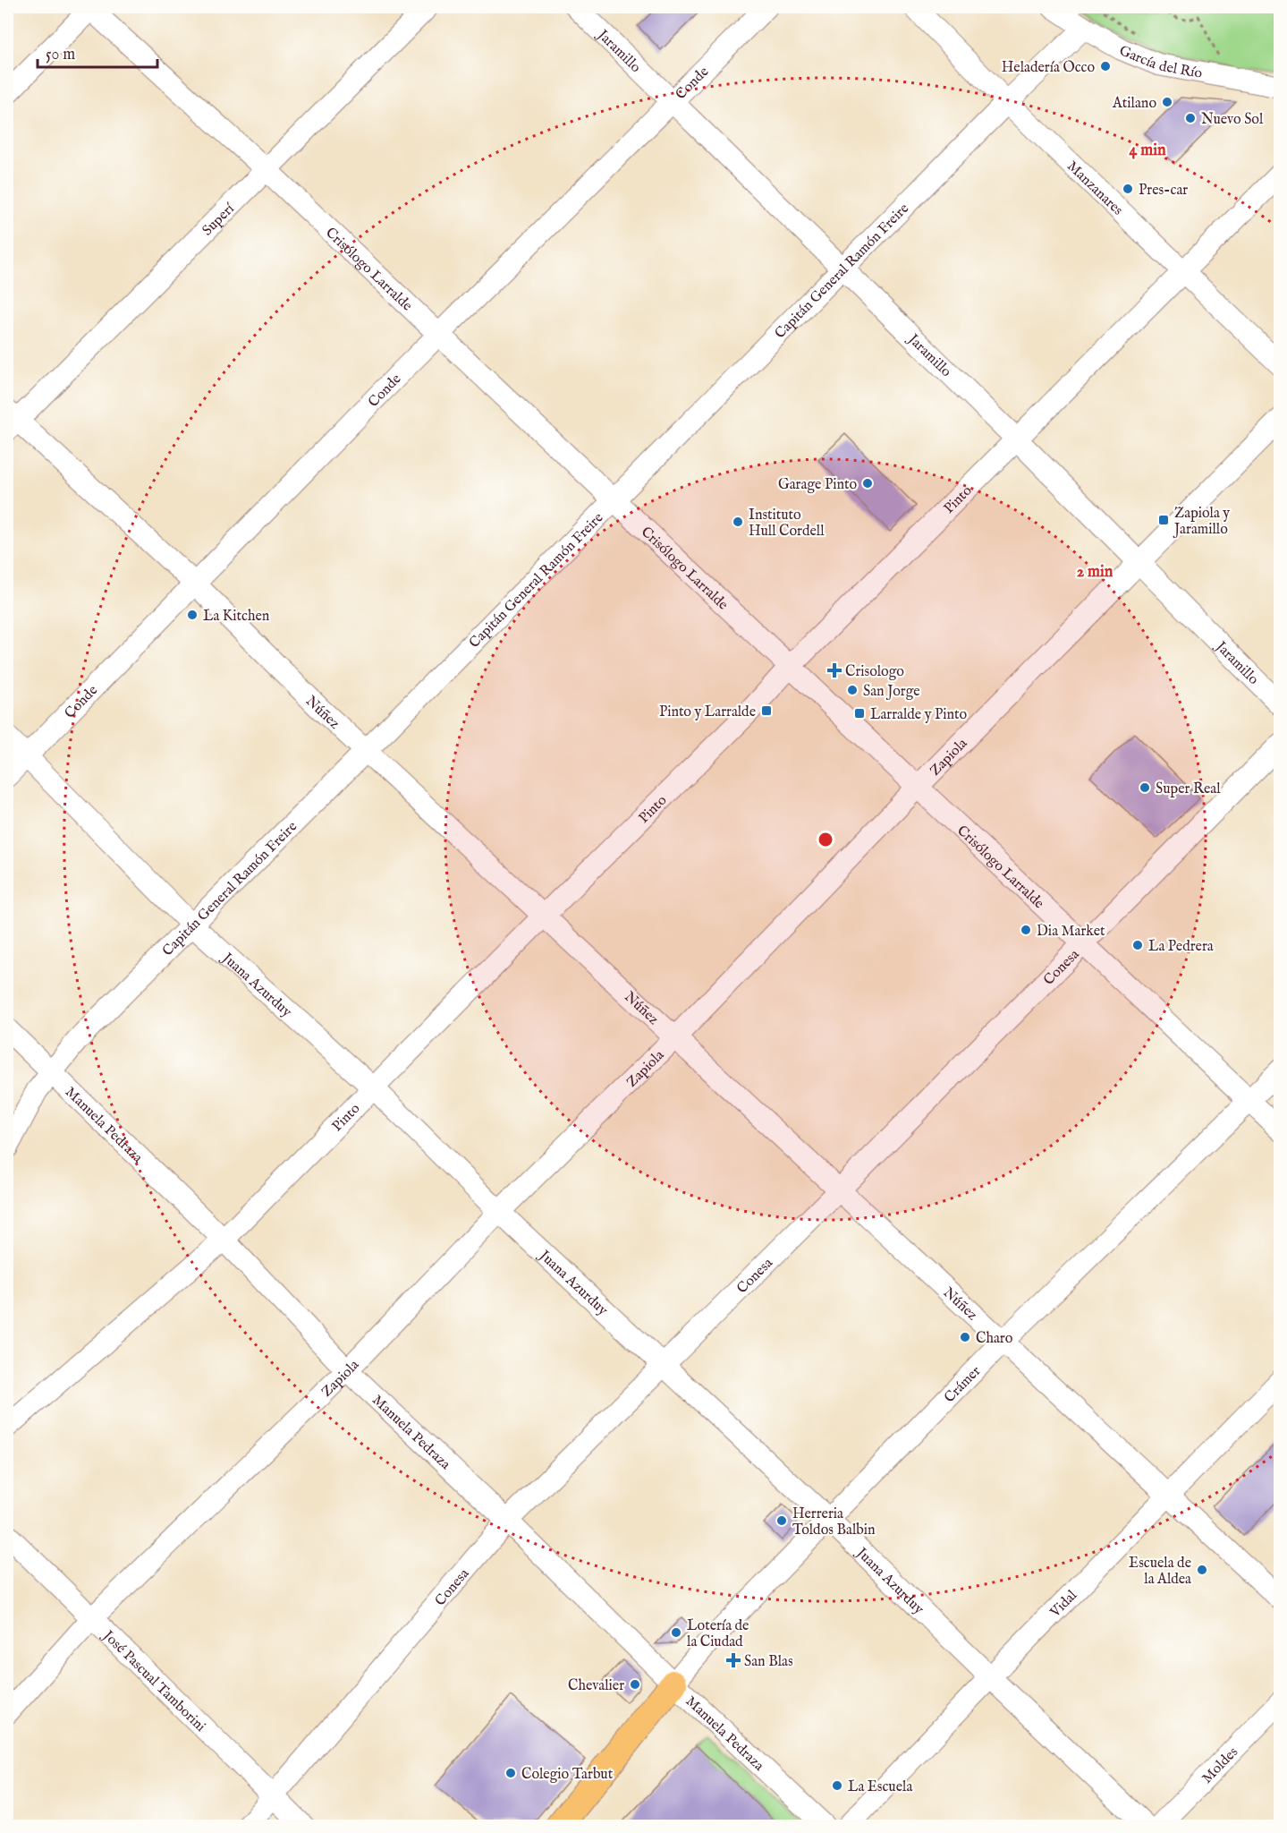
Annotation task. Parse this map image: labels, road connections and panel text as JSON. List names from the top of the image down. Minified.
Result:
{"streets":{"street":["Jaramillo","García del Río","Conde","Manzanares","Superí","Crisólogo Larralde","Capitán General Ramón Freire","Pinto","Núñez","Zapiola","Conesa","Juana Azurduy","Manuela Pedraza","Crámer","Vidal","José Pascual Tamborini","Moldes"]},"crossings":[["Jaramillo","Conde"],["Jaramillo","Capitán General Ramón Freire"],["Jaramillo","Pinto"],["Jaramillo","Zapiola"],["García del Río","Capitán General Ramón Freire"],["Conde","Crisólogo Larralde"],["Conde","Núñez"],["Conde","Juana Azurduy"],["Manzanares","Capitán General Ramón Freire"],["Manzanares","Pinto"],["Superí","Crisólogo Larralde"],["Superí","Núñez"],["Crisólogo Larralde","Capitán General Ramón Freire"],["Crisólogo Larralde","Pinto"],["Crisólogo Larralde","Zapiola"],["Crisólogo Larralde","Conesa"],["Crisólogo Larralde","Crámer"],["Capitán General Ramón Freire","Núñez"],["Capitán General Ramón Freire","Juana Azurduy"],["Capitán General Ramón Freire","Manuela Pedraza"],["Pinto","Núñez"],["Pinto","Juana Azurduy"],["Pinto","Manuela Pedraza"],["Núñez","Zapiola"],["Núñez","Conesa"],["Núñez","Crámer"],["Núñez","Vidal"],["Zapiola","Juana Azurduy"],["Zapiola","Manuela Pedraza"],["Zapiola","José Pascual Tamborini"],["Conesa","Juana Azurduy"],["Conesa","Manuela Pedraza"],["Conesa","José Pascual Tamborini"],["Juana Azurduy","Crámer"],["Juana Azurduy","Vidal"],["Manuela Pedraza","Crámer"]],"places":{"other":["Heladería Occo","Atilano","Nuevo Sol","Pres-car","Garage Pinto","Instituto Hull Cordell","La Kitchen","San Jorge","Super Real","Dia Market","La Pedrera","Charo","Herreria Toldos Balbin","Escuela de la Aldea","Lotería de la Ciudad","Chevalier","Colegio Tarbut","La Escuela"],"transit":["Zapiola y Jaramillo","Pinto y Larralde","Larralde y Pinto"],"health":["Crisologo","San Blas"]},"scale_bar":"50 m","rings":["4 min","2 min"]}
